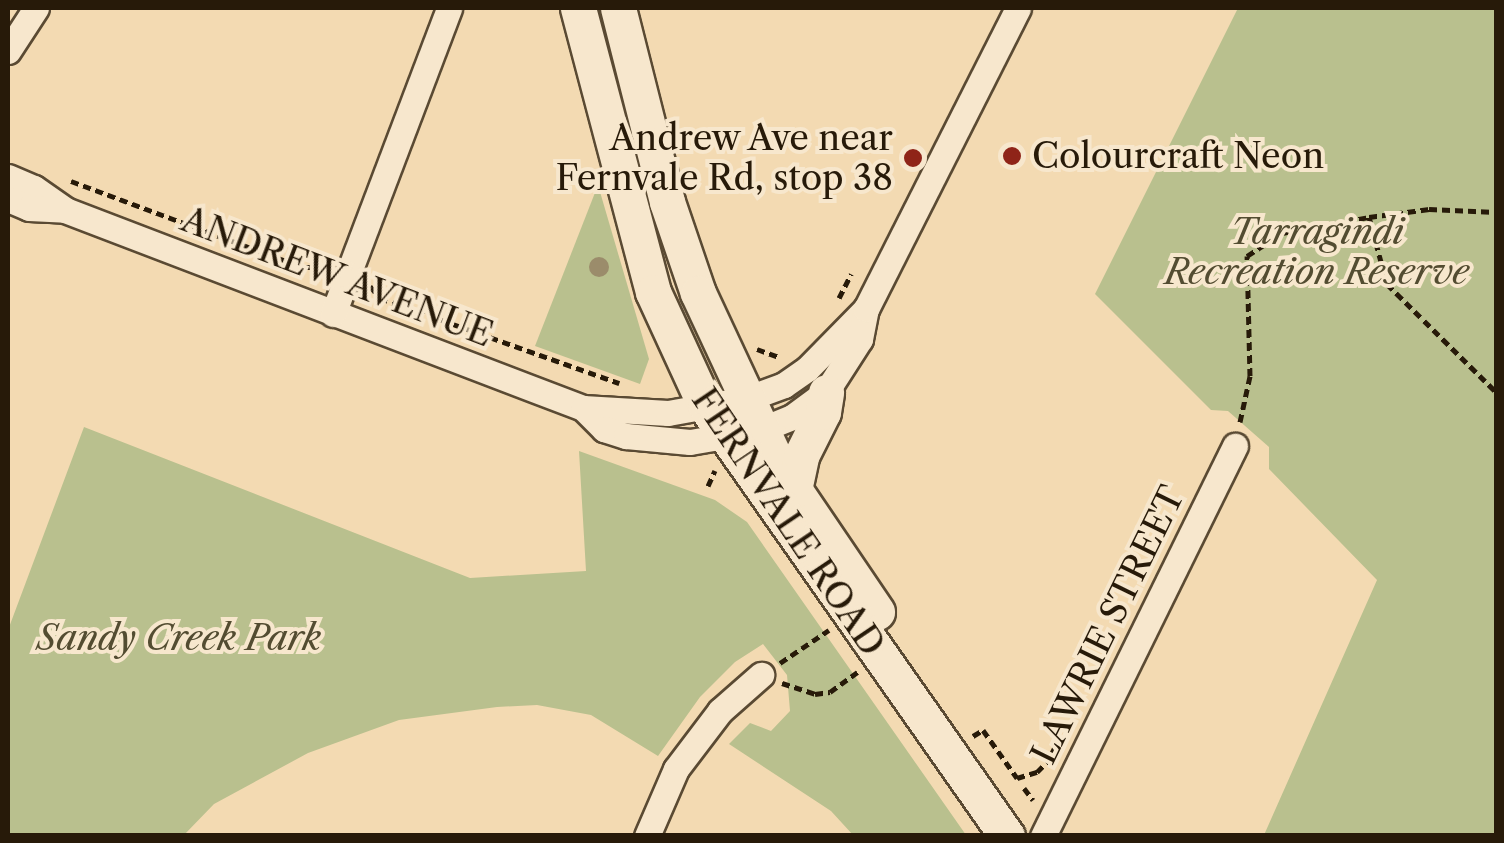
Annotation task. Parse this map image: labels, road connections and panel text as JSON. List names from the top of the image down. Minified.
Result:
{"streets":{"street":["ANDREW AVENUE","FERNVALE ROAD","LAWRIE STREET"]},"crossings":[["ANDREW AVENUE","FERNVALE ROAD"]],"parks":["Tarragindi Recreation Reserve","Sandy Creek Park"],"places":["Colourcraft Neon","Andrew Ave near Fernvale Rd, stop 38"]}
